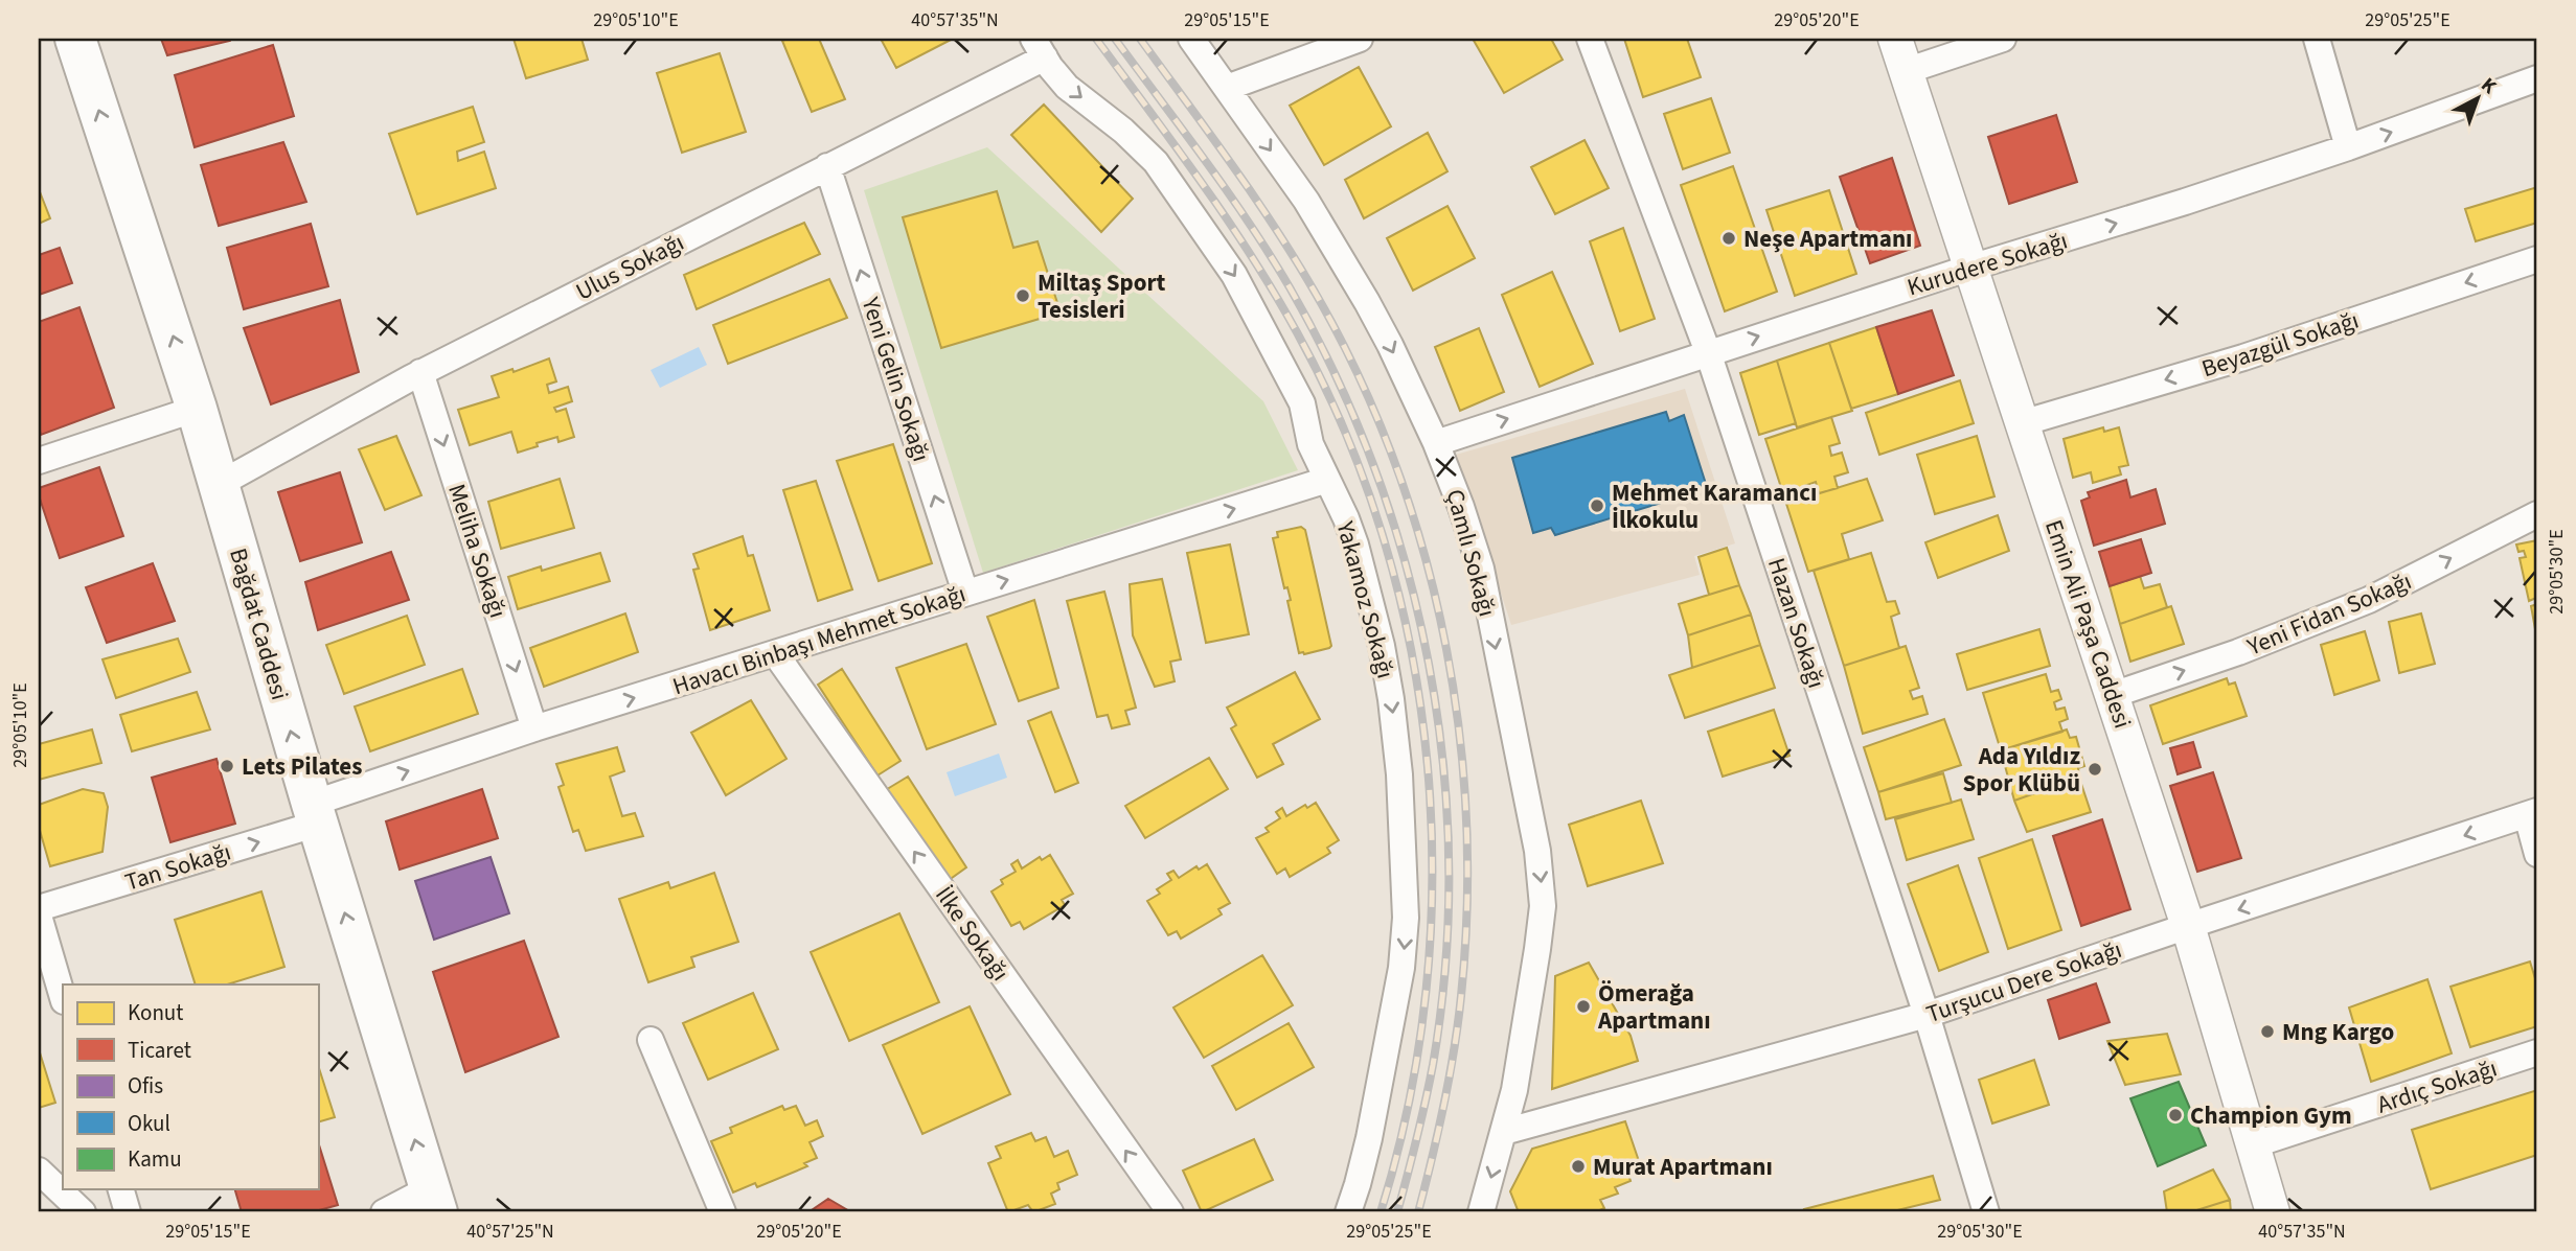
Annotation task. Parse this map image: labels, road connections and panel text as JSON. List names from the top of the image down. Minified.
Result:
{"streets":{"main road":["Bağdat Caddesi"],"street":["Kurudere Sokağı","Ulus Sokağı","Beyazgül Sokağı","Yeni Gelin Sokağı","Meliha Sokağı","Çamlı Sokağı","Yakamoz Sokağı","Yeni Fidan Sokağı","Hazan Sokağı","Emin Ali Paşa Caddesi","Havacı Binbaşı Mehmet Sokağı","Tan Sokağı","İlke Sokağı","Turşucu Dere Sokağı","Ardıç Sokağı"]},"crossings":[["Kurudere Sokağı","Çamlı Sokağı"],["Kurudere Sokağı","Hazan Sokağı"],["Kurudere Sokağı","Emin Ali Paşa Caddesi"],["Ulus Sokağı","Yeni Gelin Sokağı"],["Ulus Sokağı","Meliha Sokağı"],["Ulus Sokağı","Yakamoz Sokağı"],["Ulus Sokağı","Bağdat Caddesi"],["Beyazgül Sokağı","Emin Ali Paşa Caddesi"],["Yeni Gelin Sokağı","Havacı Binbaşı Mehmet Sokağı"],["Meliha Sokağı","Havacı Binbaşı Mehmet Sokağı"],["Çamlı Sokağı","Turşucu Dere Sokağı"],["Yakamoz Sokağı","Havacı Binbaşı Mehmet Sokağı"],["Yeni Fidan Sokağı","Emin Ali Paşa Caddesi"],["Hazan Sokağı","Turşucu Dere Sokağı"],["Bağdat Caddesi","Havacı Binbaşı Mehmet Sokağı"],["Bağdat Caddesi","Tan Sokağı"],["Emin Ali Paşa Caddesi","Turşucu Dere Sokağı"],["Emin Ali Paşa Caddesi","Ardıç Sokağı"],["Havacı Binbaşı Mehmet Sokağı","Tan Sokağı"],["Havacı Binbaşı Mehmet Sokağı","İlke Sokağı"]],"one_way":["Kurudere Sokağı","Beyazgül Sokağı","Yeni Gelin Sokağı","Meliha Sokağı","Çamlı Sokağı","Yakamoz Sokağı","Yeni Fidan Sokağı","Bağdat Caddesi","Havacı Binbaşı Mehmet Sokağı","Tan Sokağı","İlke Sokağı"],"places":["Neşe Apartmanı","Miltaş Sport Tesisleri","Mehmet Karamancı İlkokulu","Lets Pilates","Ada Yıldız Spor Klübü","Ömerağa Apartmanı","Mng Kargo","Champion Gym","Murat Apartmanı"],"legend":["Konut","Ticaret","Ofis","Okul","Kamu"],"north":"top right","coordinates":["29°05'10\"E","40°57'35\"N","29°05'15\"E","29°05'20\"E","29°05'25\"E","29°05'30\"E","40°57'25\"N"]}
